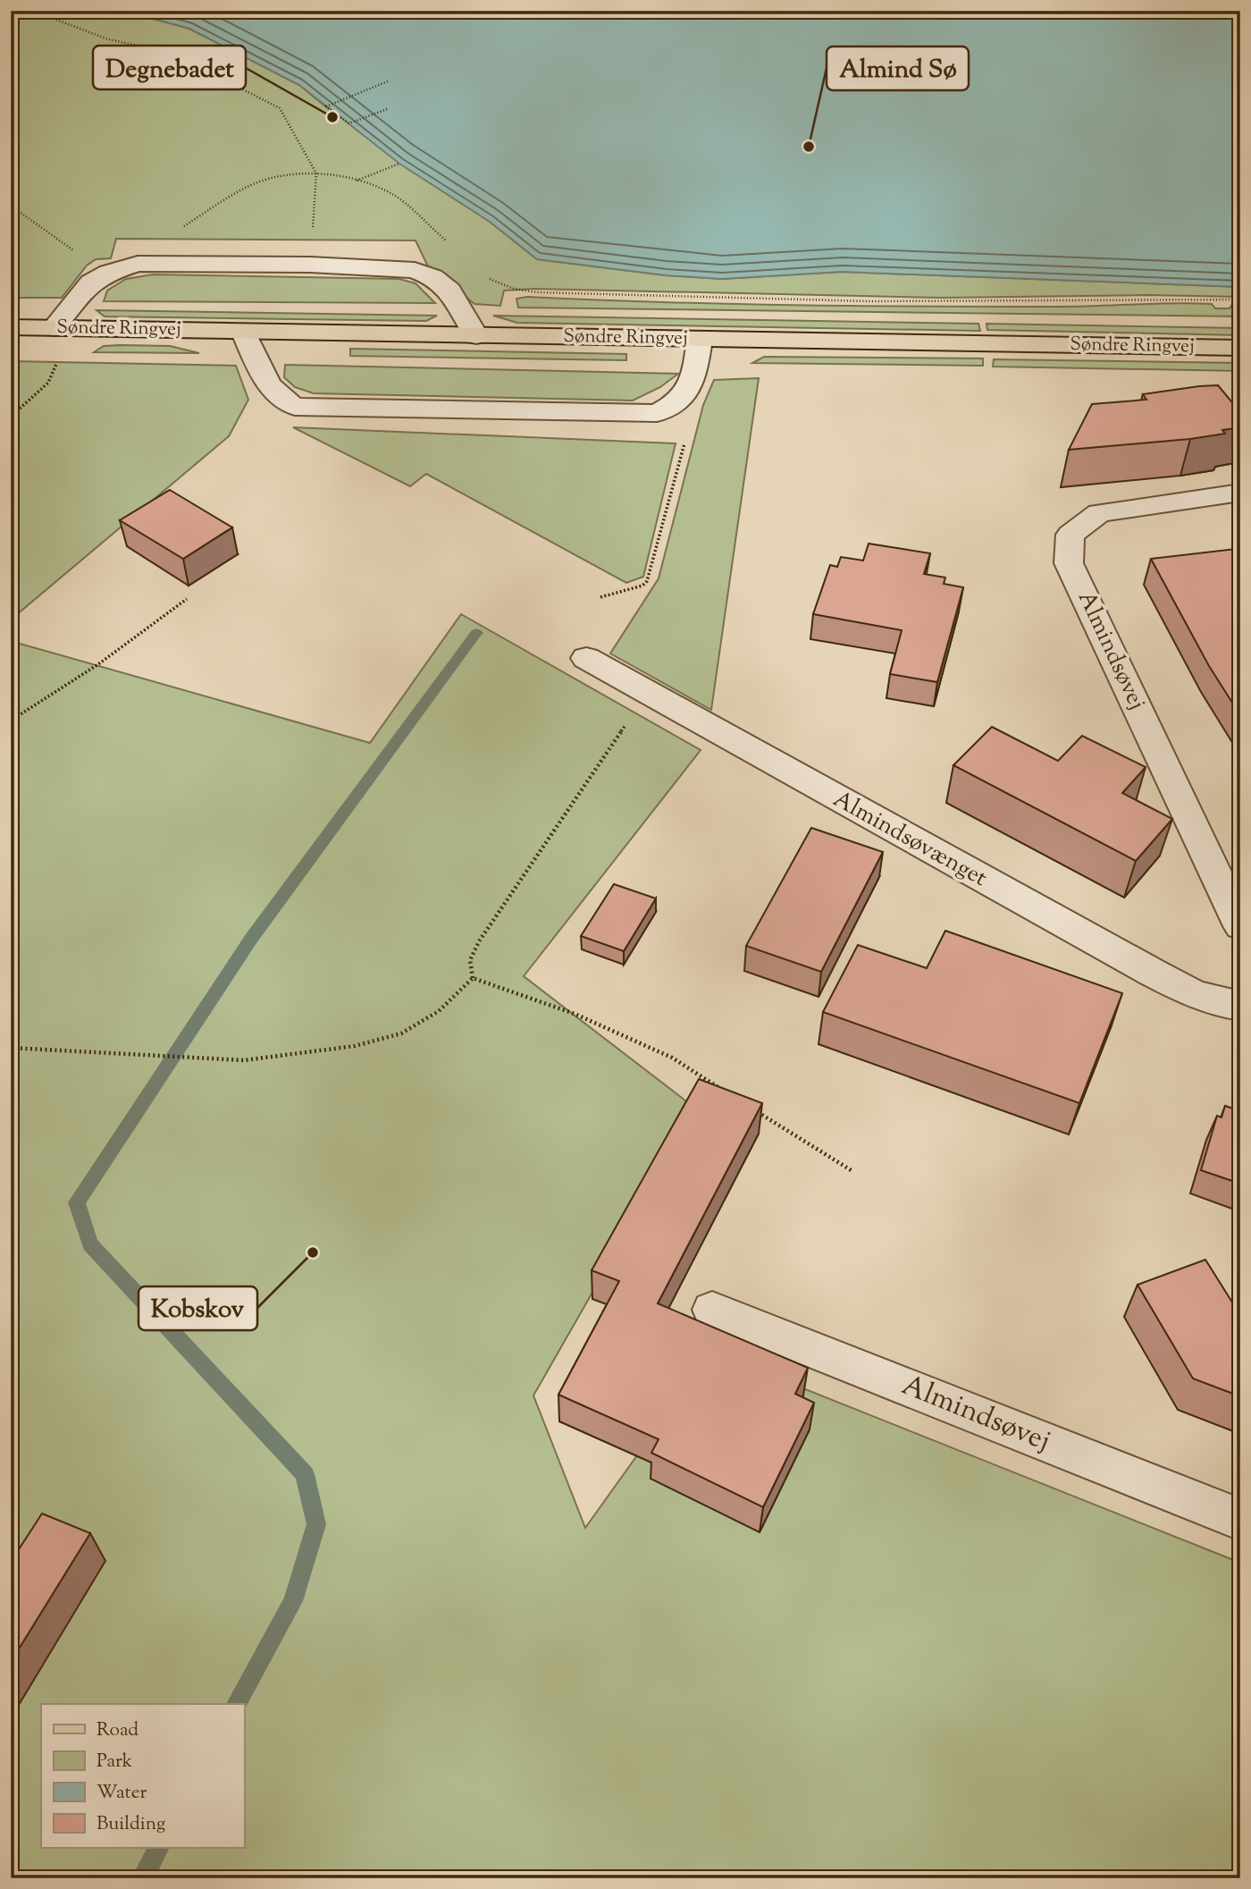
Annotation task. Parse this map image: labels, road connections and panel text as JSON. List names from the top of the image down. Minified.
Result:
{"streets":{"main road":["Søndre Ringvej"],"street":["Almindsøvej","Almindsøvænget"]},"places":["Degnebadet","Almind Sø","Kobskov"],"legend":["Road","Park","Water","Building"]}
